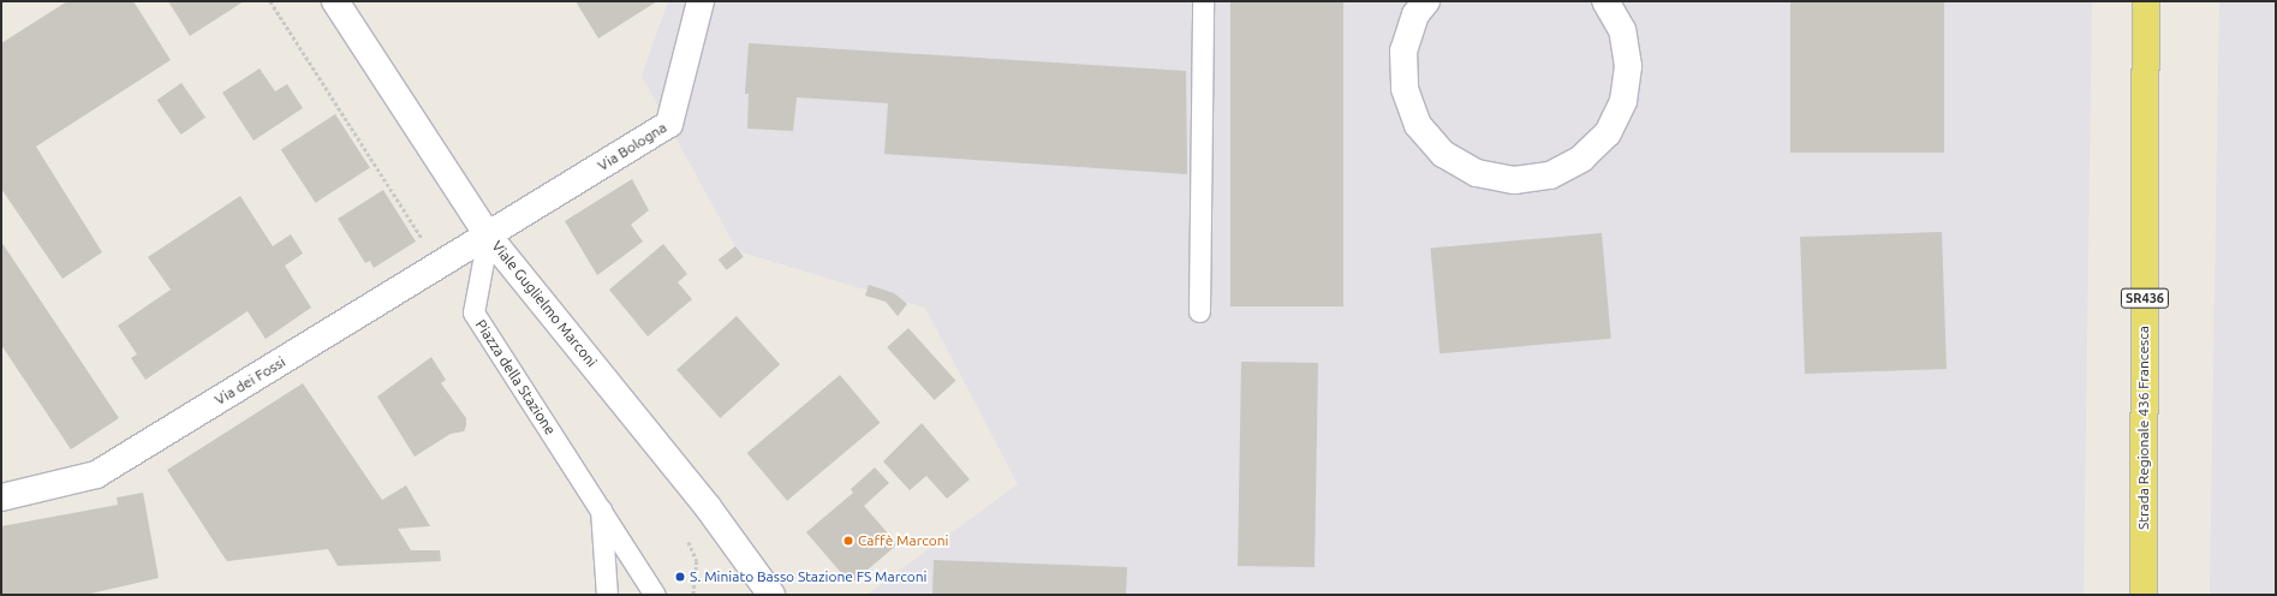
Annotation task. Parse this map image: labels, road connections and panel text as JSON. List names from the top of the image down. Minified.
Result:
{"streets":{"main road":["SR436","Strada Regionale 436 Francesca"],"street":["Via Bologna","Viale Guglielmo Marconi","Via dei Fossi"],"lane":["Piazza della Stazione"]},"crossings":[["Via Bologna","Viale Guglielmo Marconi"],["Via Bologna","Piazza della Stazione"],["Via Bologna","Via dei Fossi"],["Viale Guglielmo Marconi","Piazza della Stazione"],["Viale Guglielmo Marconi","Via dei Fossi"],["Piazza della Stazione","Via dei Fossi"]],"places":["Caffè Marconi","S. Miniato Basso Stazione FS Marconi"]}
